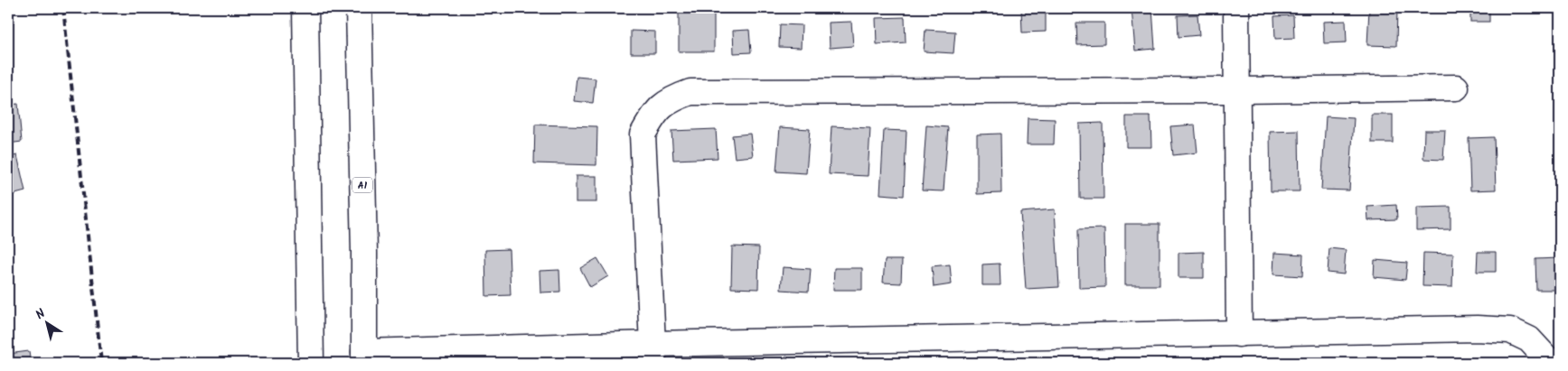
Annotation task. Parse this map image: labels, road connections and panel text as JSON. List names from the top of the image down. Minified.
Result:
{"streets":{"main road":["A1"]},"north":"top left"}
